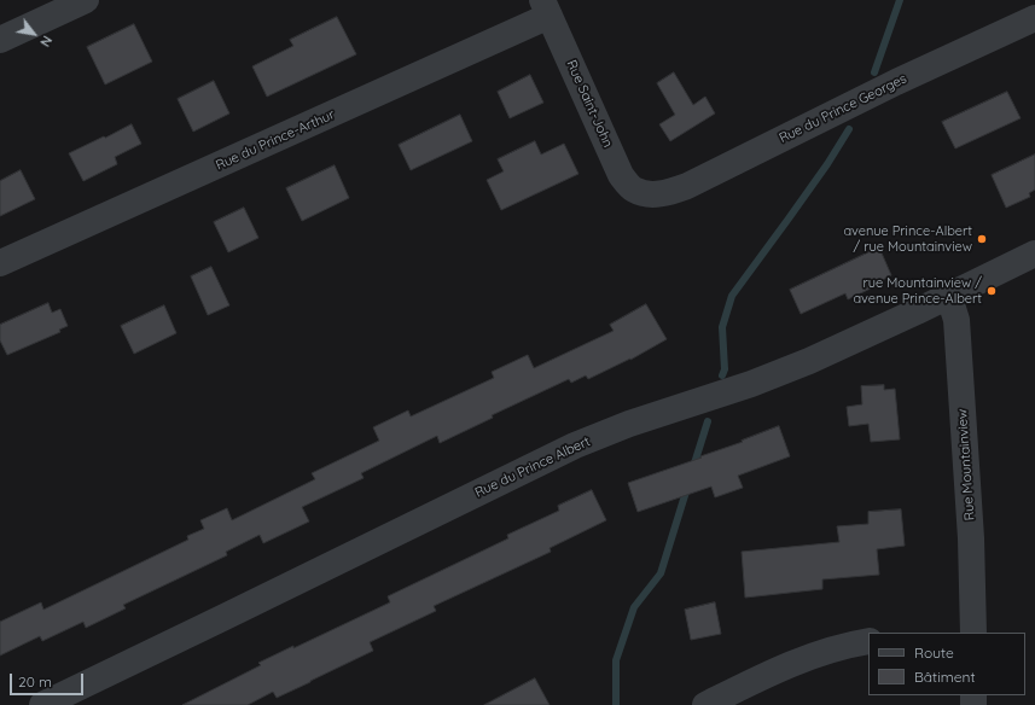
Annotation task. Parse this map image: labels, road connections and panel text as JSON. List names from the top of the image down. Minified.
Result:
{"streets":{"street":["Rue Saint-John","Rue du Prince Georges","Rue du Prince-Arthur","Rue Mountainview","Rue du Prince Albert"]},"crossings":[["Rue Saint-John","Rue du Prince Georges"],["Rue Saint-John","Rue du Prince-Arthur"],["Rue Mountainview","Rue du Prince Albert"]],"places":["avenue Prince-Albert / rue Mountainview","rue Mountainview / avenue Prince-Albert"],"legend":["Route","Bâtiment"],"scale_bar":"20 m","north":"bottom right"}
